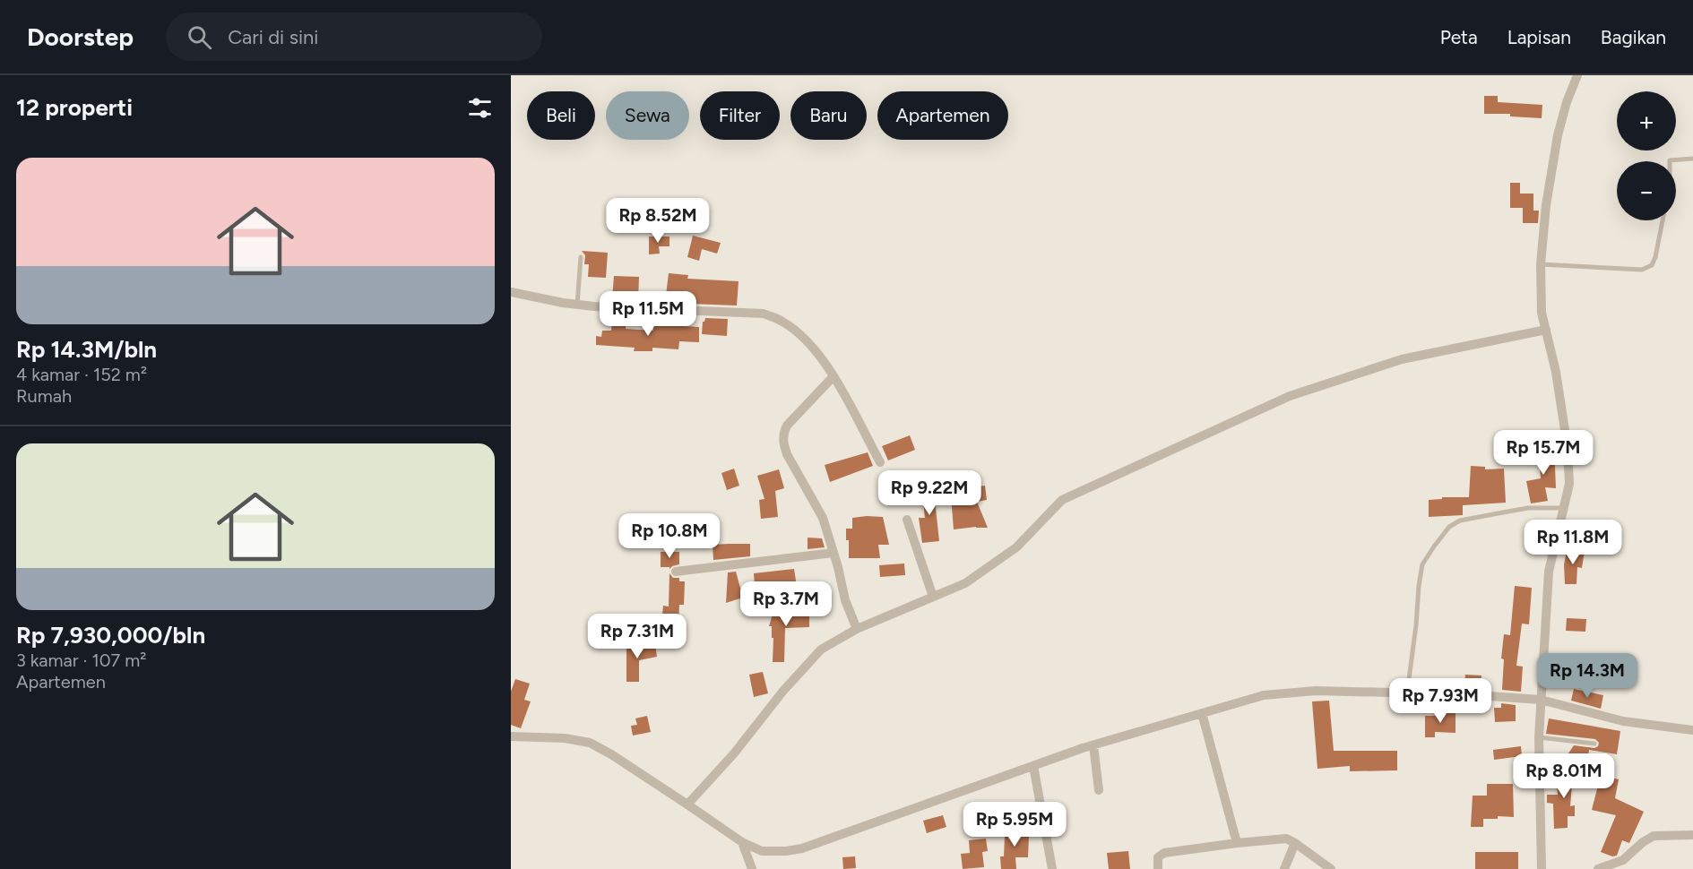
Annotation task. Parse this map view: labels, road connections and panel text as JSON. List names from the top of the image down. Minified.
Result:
{"page":{"header":"Doorstep","search":"Cari di sini","nav":["Peta","Lapisan","Bagikan"],"heading":"12 properti","map_buttons":["+","−"],"chip":["Beli","Sewa","Filter","Baru","Apartemen"],"list":[{"name":"Rp 14.3M/bln","note":"4 kamar · 152 m² · Rumah"},{"name":"Rp 7,930,000/bln","note":"3 kamar · 107 m² · Apartemen"}],"price":["Rp 8.52M","Rp 11.5M","Rp 15.7M","Rp 9.22M","Rp 10.8M","Rp 11.8M","Rp 3.7M","Rp 7.31M","Rp 14.3M","Rp 7.93M","Rp 8.01M","Rp 5.95M"]}}
